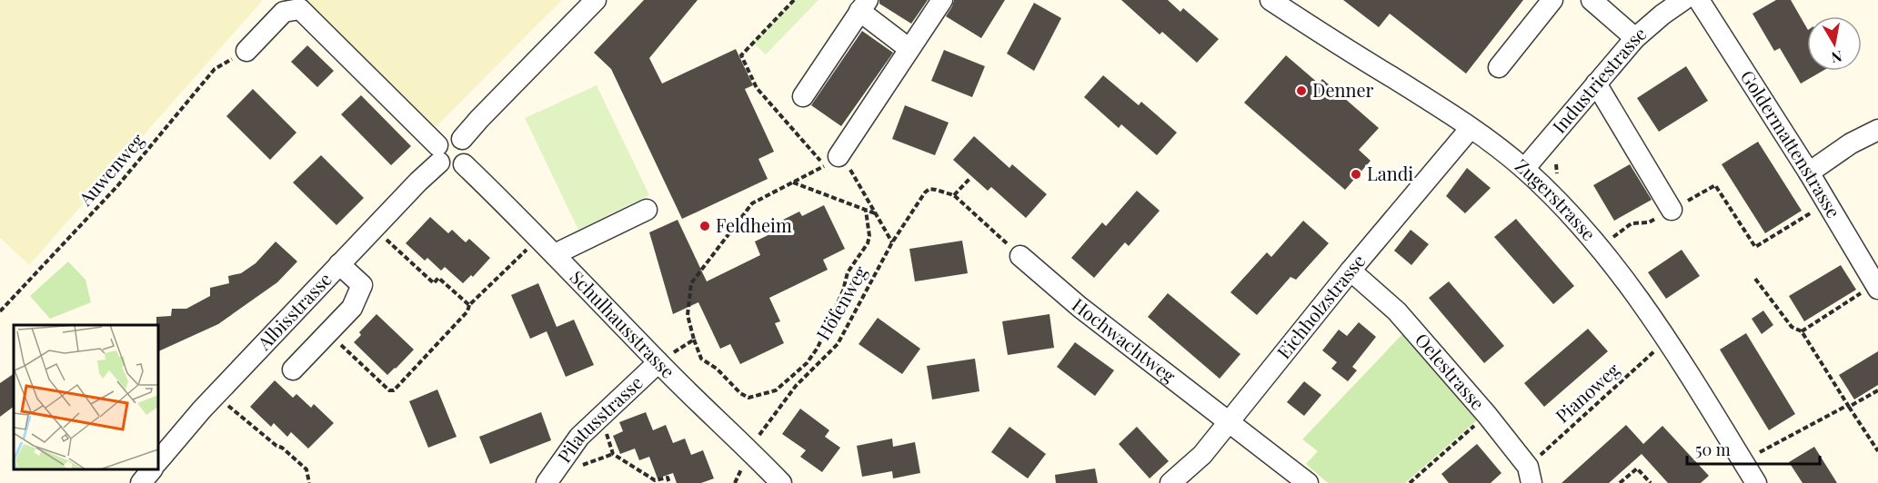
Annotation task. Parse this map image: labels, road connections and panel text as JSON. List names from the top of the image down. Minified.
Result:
{"streets":{"street":["Industriestrasse","Goldermattenstrasse","Zugerstrasse","Eichholzstrasse","Albisstrasse","Schulhausstrasse","Hochwachtweg","Oelestrasse","Pilatusstrasse"],"path":["Auwenweg","Höfenweg","Pianoweg"]},"crossings":[["Industriestrasse","Zugerstrasse"],["Zugerstrasse","Eichholzstrasse"],["Zugerstrasse","Pianoweg"],["Höfenweg","Schulhausstrasse"],["Eichholzstrasse","Hochwachtweg"],["Eichholzstrasse","Oelestrasse"],["Albisstrasse","Schulhausstrasse"],["Schulhausstrasse","Pilatusstrasse"],["Oelestrasse","Pianoweg"]],"places":["Denner","Landi","Feldheim"],"scale_bar":"50 m","north":"bottom"}
